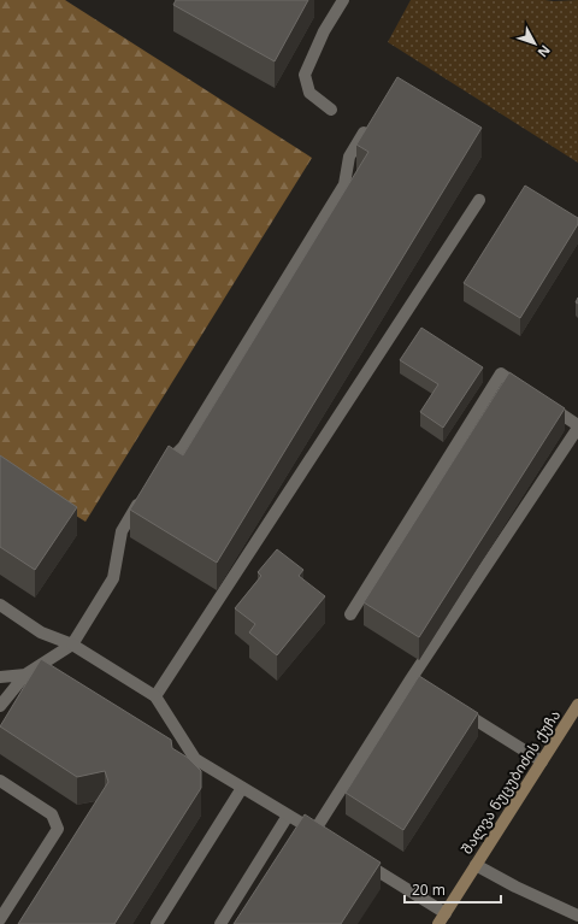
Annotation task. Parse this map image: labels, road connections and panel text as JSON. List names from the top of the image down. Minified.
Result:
{"streets":{"main road":["შალვა ნუცუბიძის ქუჩა"]},"scale_bar":"20 m","north":"bottom right"}
